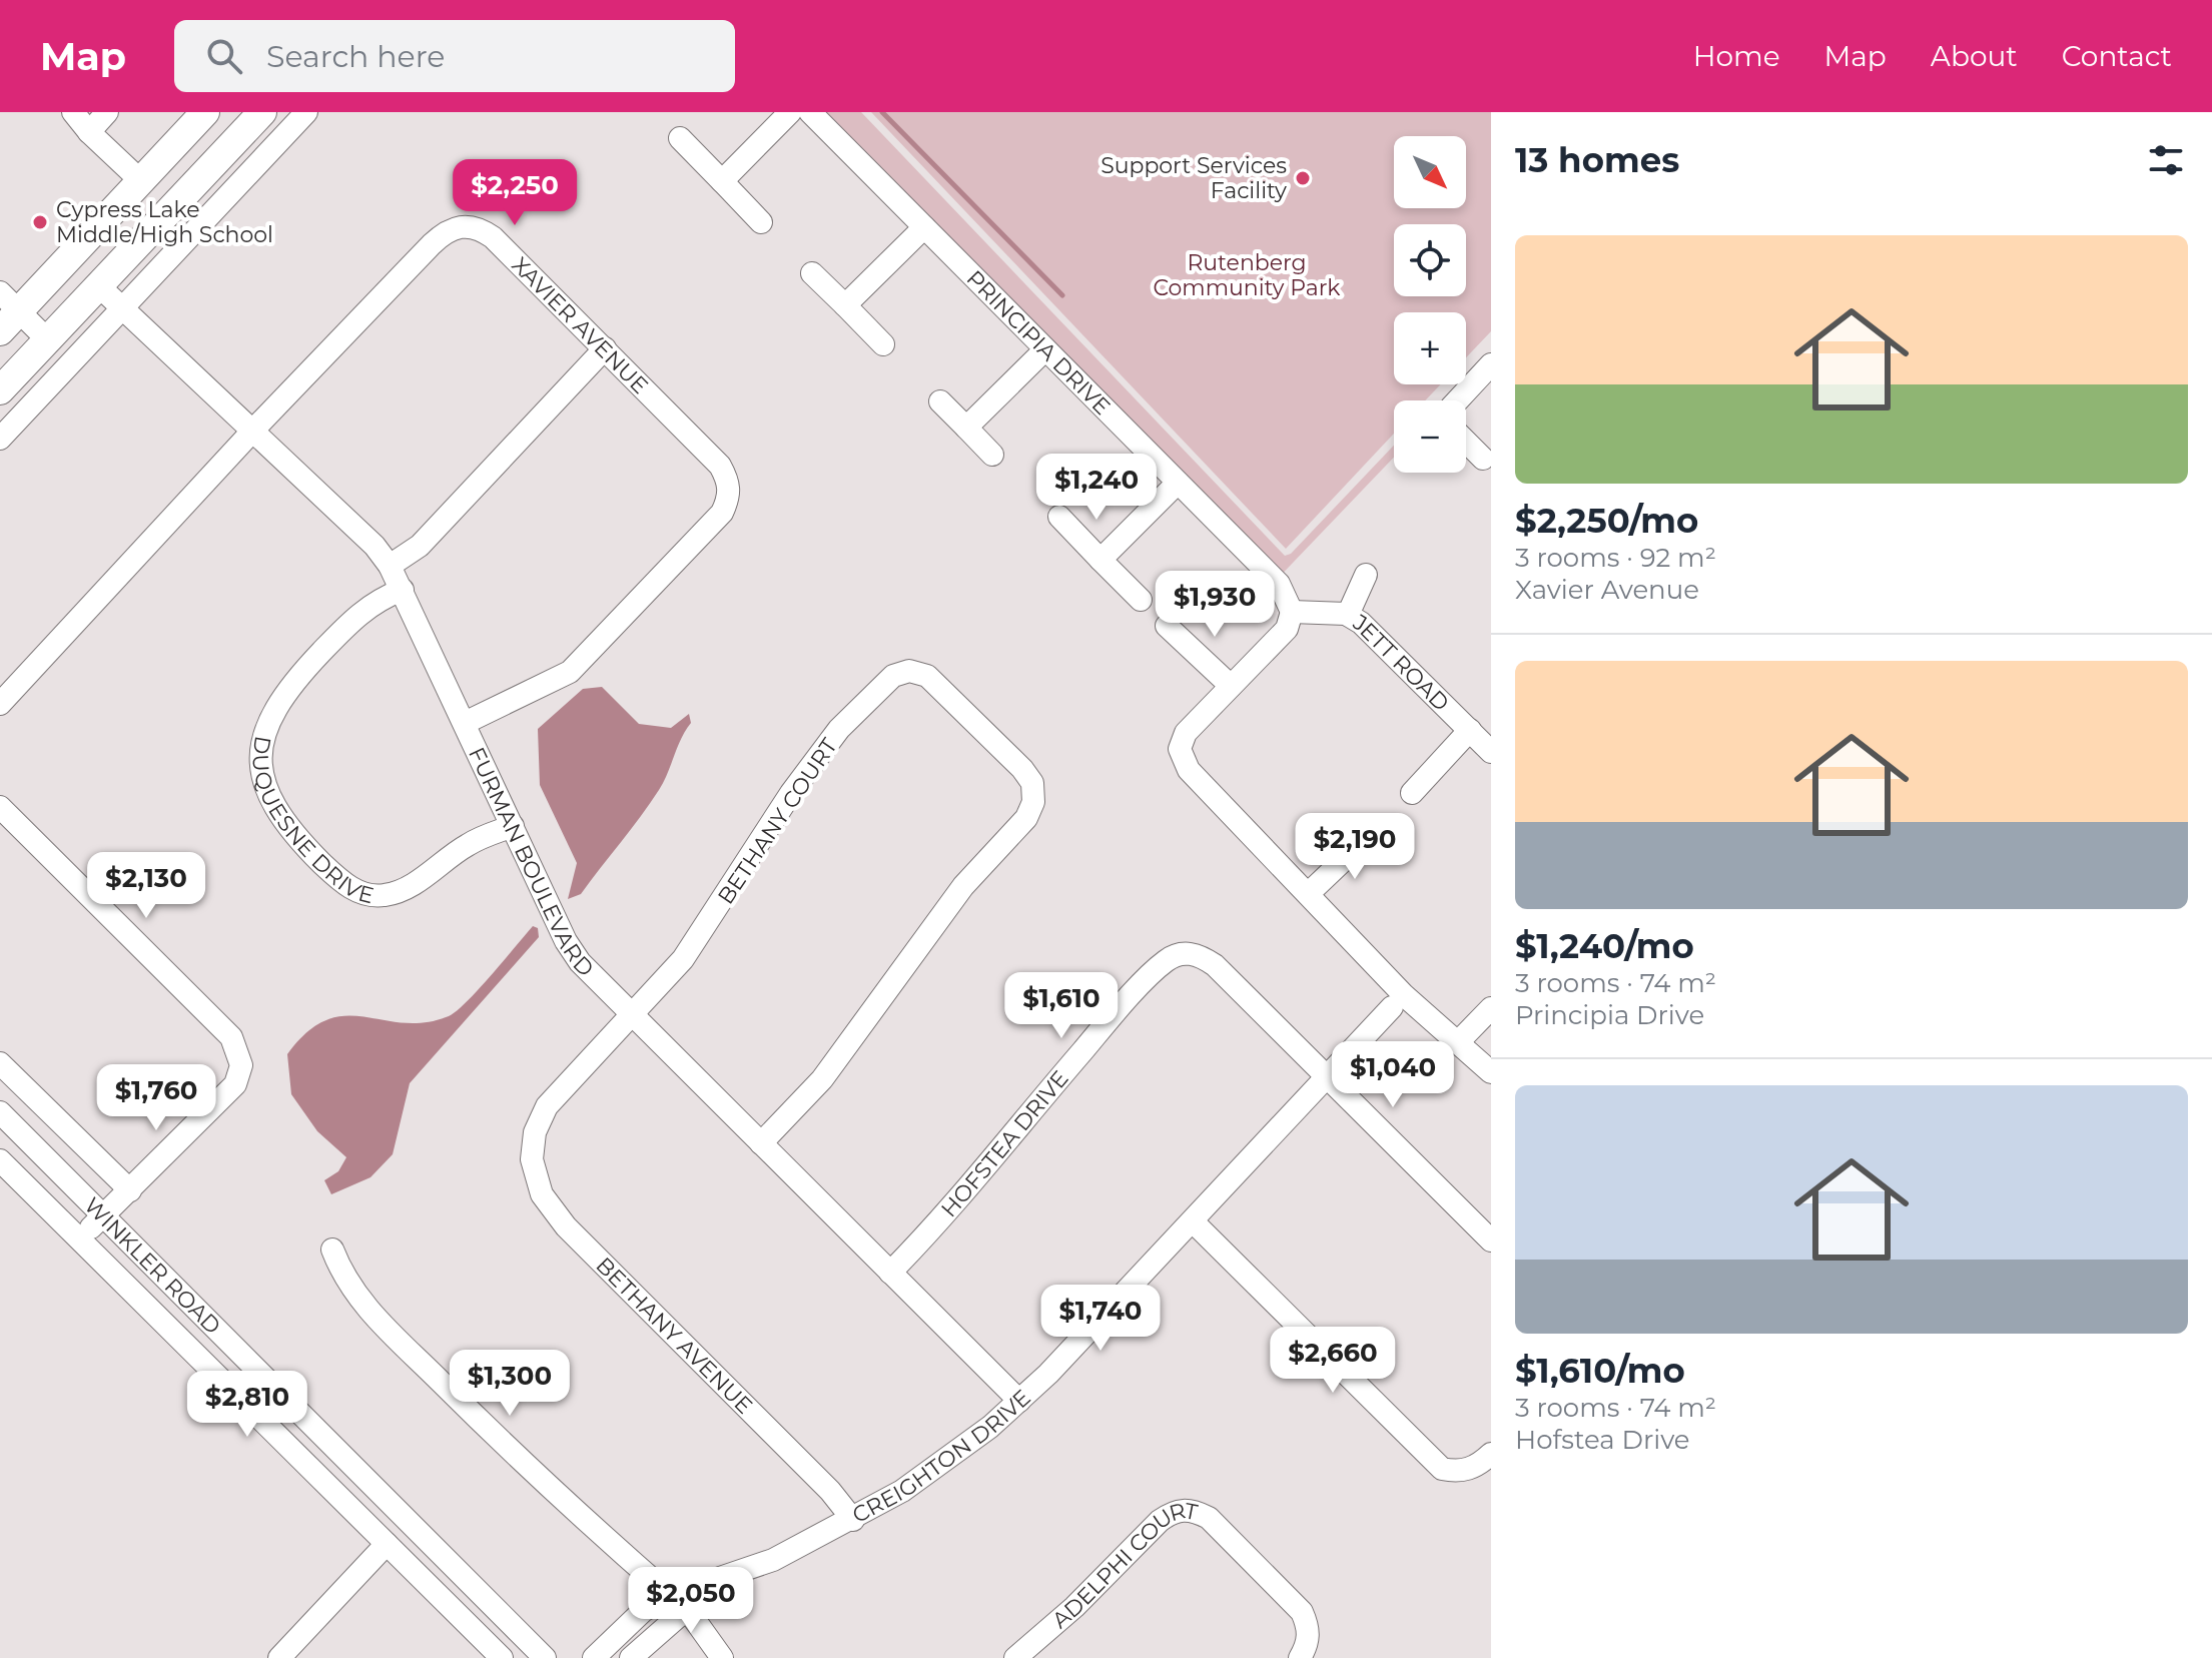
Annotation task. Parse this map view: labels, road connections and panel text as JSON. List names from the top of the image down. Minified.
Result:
{"streets":{"street":["XAVIER AVENUE","PRINCIPIA DRIVE","JETT ROAD","DUQUESNE DRIVE","BETHANY COURT","FURMAN BOULEVARD","HOFSTEA DRIVE","WINKLER ROAD","BETHANY AVENUE","CREIGHTON DRIVE","ADELPHI COURT"]},"crossings":[["XAVIER AVENUE","FURMAN BOULEVARD"],["PRINCIPIA DRIVE","JETT ROAD"],["DUQUESNE DRIVE","FURMAN BOULEVARD"],["BETHANY COURT","FURMAN BOULEVARD"],["BETHANY COURT","BETHANY AVENUE"],["FURMAN BOULEVARD","HOFSTEA DRIVE"],["FURMAN BOULEVARD","CREIGHTON DRIVE"],["HOFSTEA DRIVE","CREIGHTON DRIVE"],["BETHANY AVENUE","CREIGHTON DRIVE"]],"parks":["Rutenberg Community Park"],"places":["Support Services Facility","Cypress Lake Middle/High School"],"north":"bottom right","page":{"header":"Map","search":"Search here","nav":["Home","Map","About","Contact"],"heading":"13 homes","map_buttons":["+","−"],"price":["$2,250","$1,240","$1,930","$2,190","$2,130","$1,610","$1,040","$1,760","$1,740","$2,660","$1,300","$2,810","$2,050"],"list":[{"name":"$2,250/mo","note":"3 rooms · 92 m² · Xavier Avenue"},{"name":"$1,240/mo","note":"3 rooms · 74 m² · Principia Drive"},{"name":"$1,610/mo","note":"3 rooms · 74 m² · Hofstea Drive"}]}}
